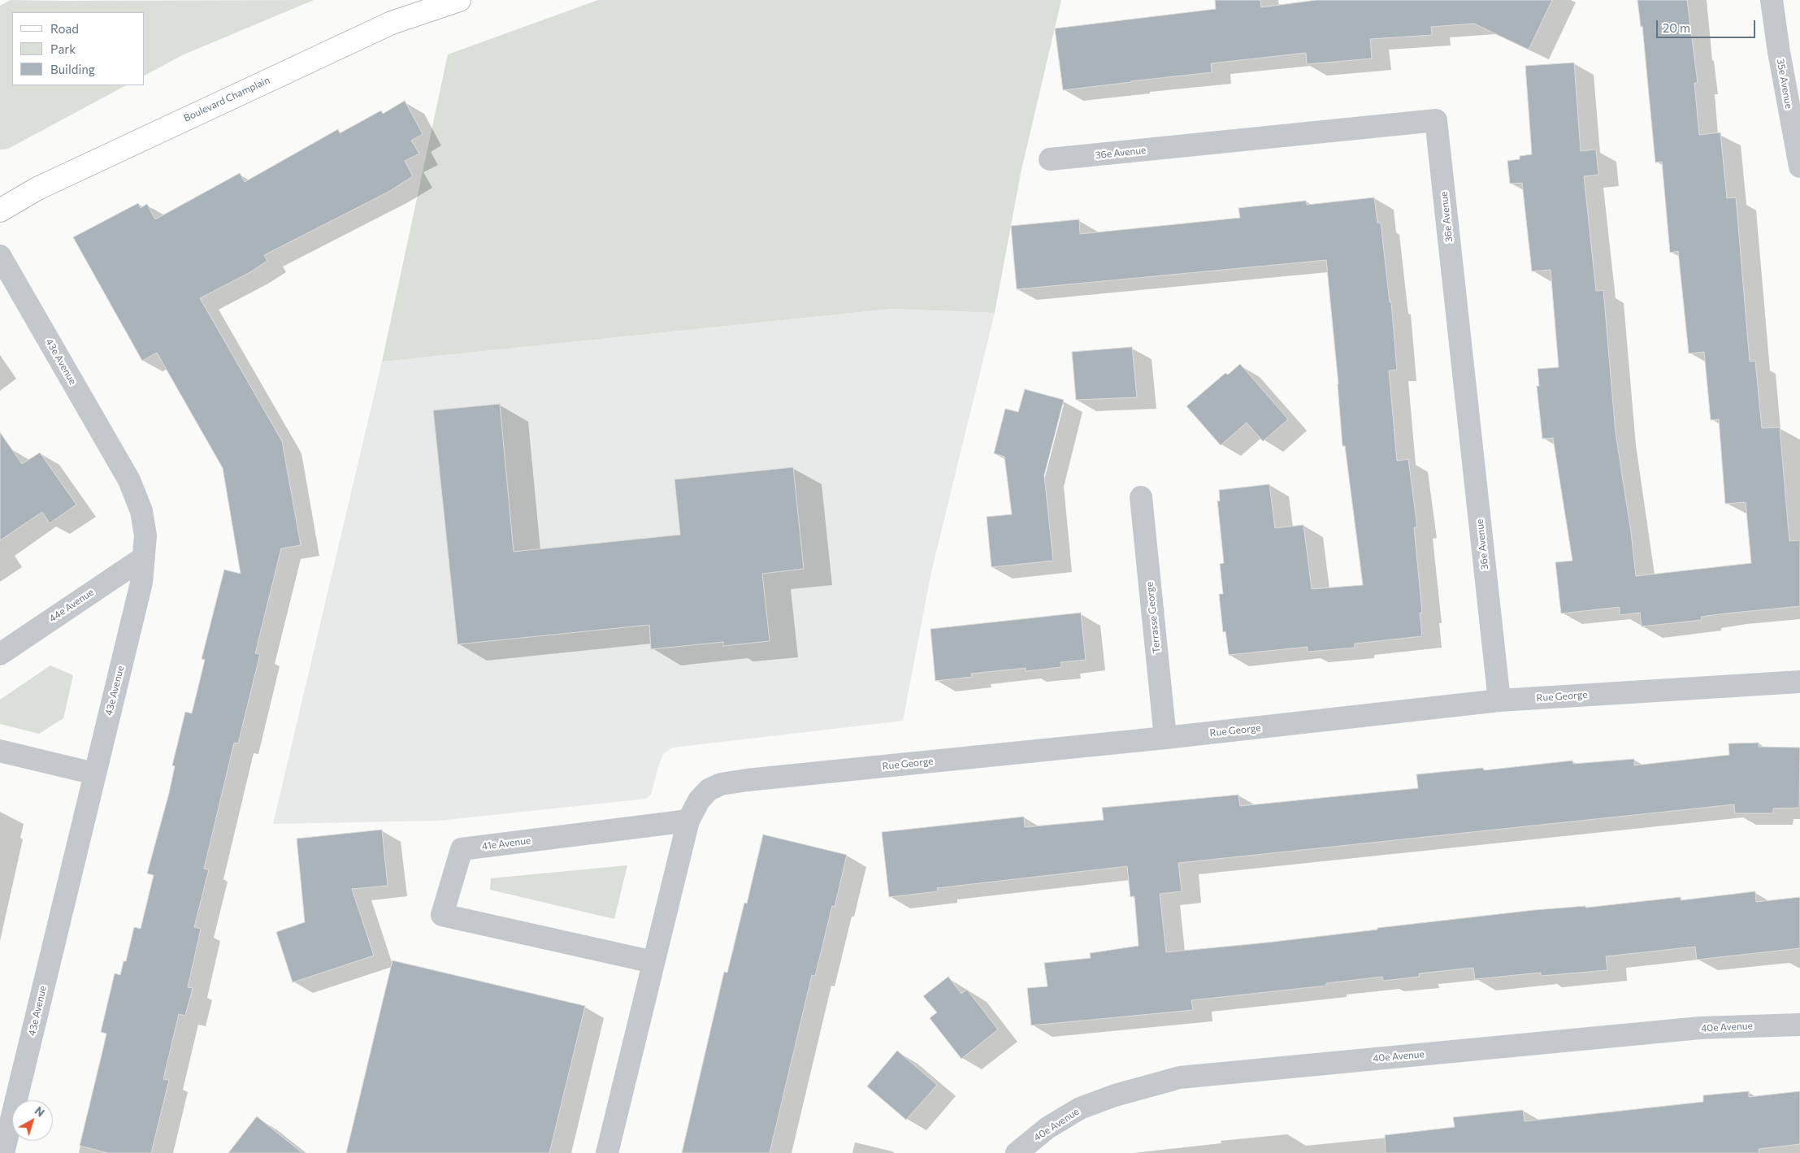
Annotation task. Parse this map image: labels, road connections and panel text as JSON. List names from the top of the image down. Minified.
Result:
{"streets":{"main road":["Boulevard Champlain"],"street":["35e Avenue","36e Avenue","43e Avenue","44e Avenue","Terrasse George","Rue George","41e Avenue","40e Avenue"]},"crossings":[["36e Avenue","Rue George"],["43e Avenue","44e Avenue"],["Terrasse George","Rue George"],["Rue George","41e Avenue"]],"legend":["Road","Park","Building"],"scale_bar":"20 m","north":"top right"}
